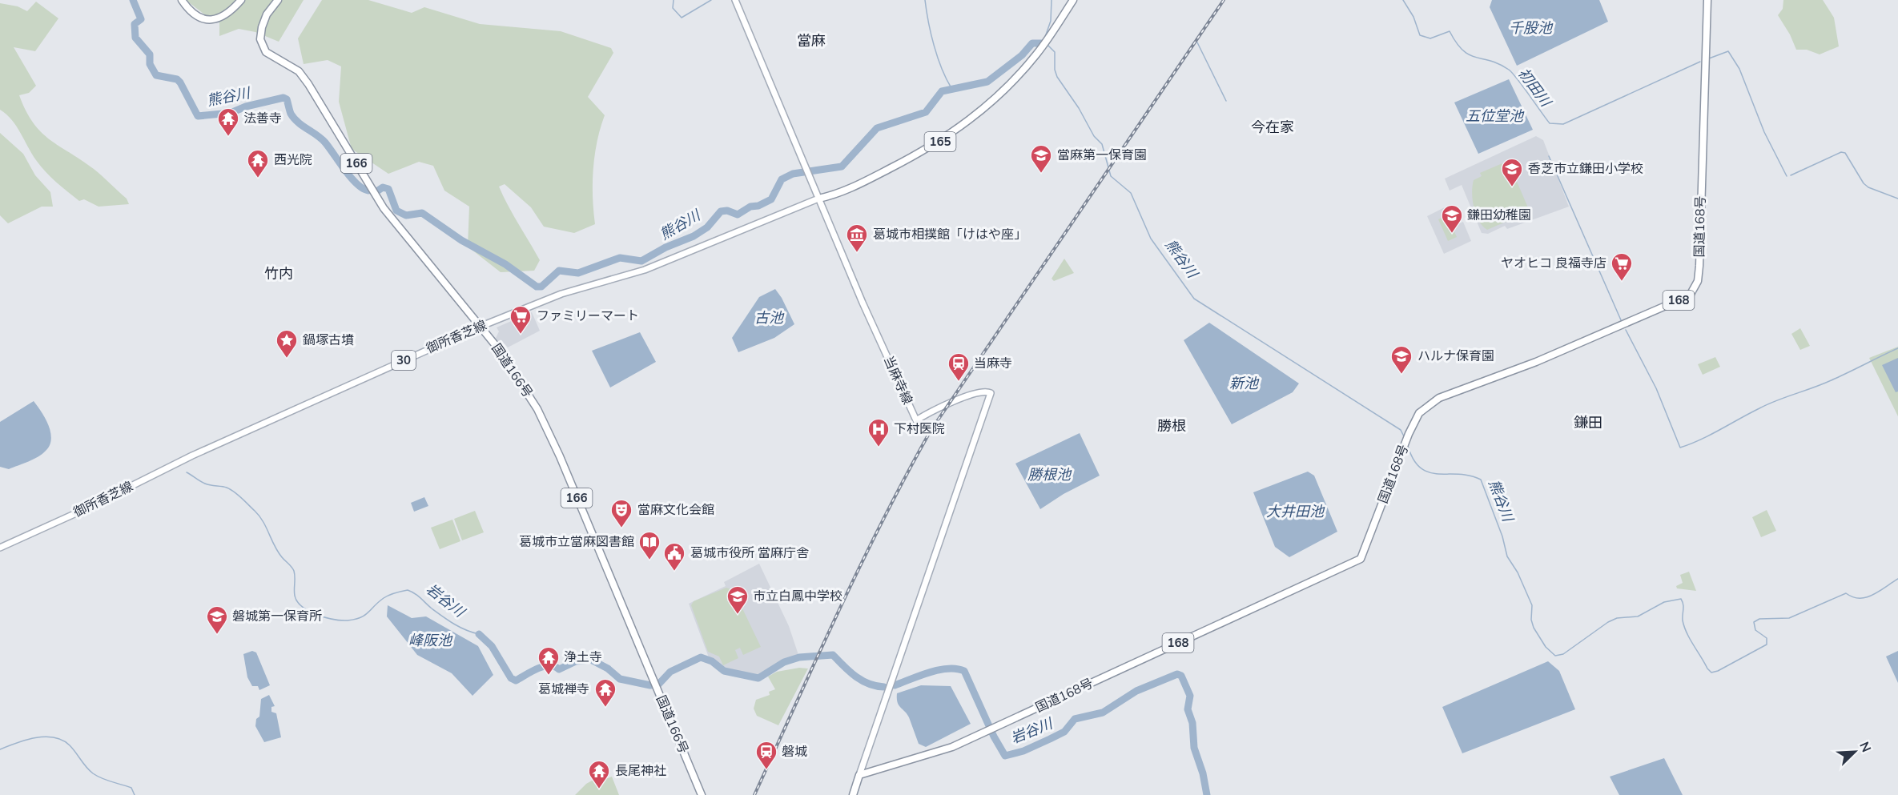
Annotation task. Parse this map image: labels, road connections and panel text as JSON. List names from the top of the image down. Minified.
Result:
{"streets":{"highway":["165","166","国道168号","168","国道166号"],"main road":["御所香芝線","30","当麻寺線"]},"crossings":[["165","御所香芝線"],["165","当麻寺線"],["国道168号","当麻寺線"],["御所香芝線","国道166号"],["御所香芝線","当麻寺線"]],"districts":["當麻","今在家","竹内","鎌田","勝根"],"water":["千股池","初田川","熊谷川","五位堂池","古池","新池","勝根池","大井田池","岩谷川","峰阪池"],"places":{"temple":["法善寺","西光院","浄土寺","葛城禅寺","長尾神社"],"school or university":["當麻第一保育園","香芝市立鎌田小学校","鎌田幼稚園","ハルナ保育園","市立白鳳中学校","磐城第一保育所"],"museum":["葛城市相撲館「けはや座」"],"supermarket":["ヤオヒコ 良福寺店","ファミリーマート"],"place":["鍋塚古墳"],"station":["当麻寺","磐城"],"hospital":["下村医院"],"theatre":["當麻文化会館"],"library":["葛城市立當麻図書館"],"public building":["葛城市役所 當麻庁舎"]},"north":"top right"}
